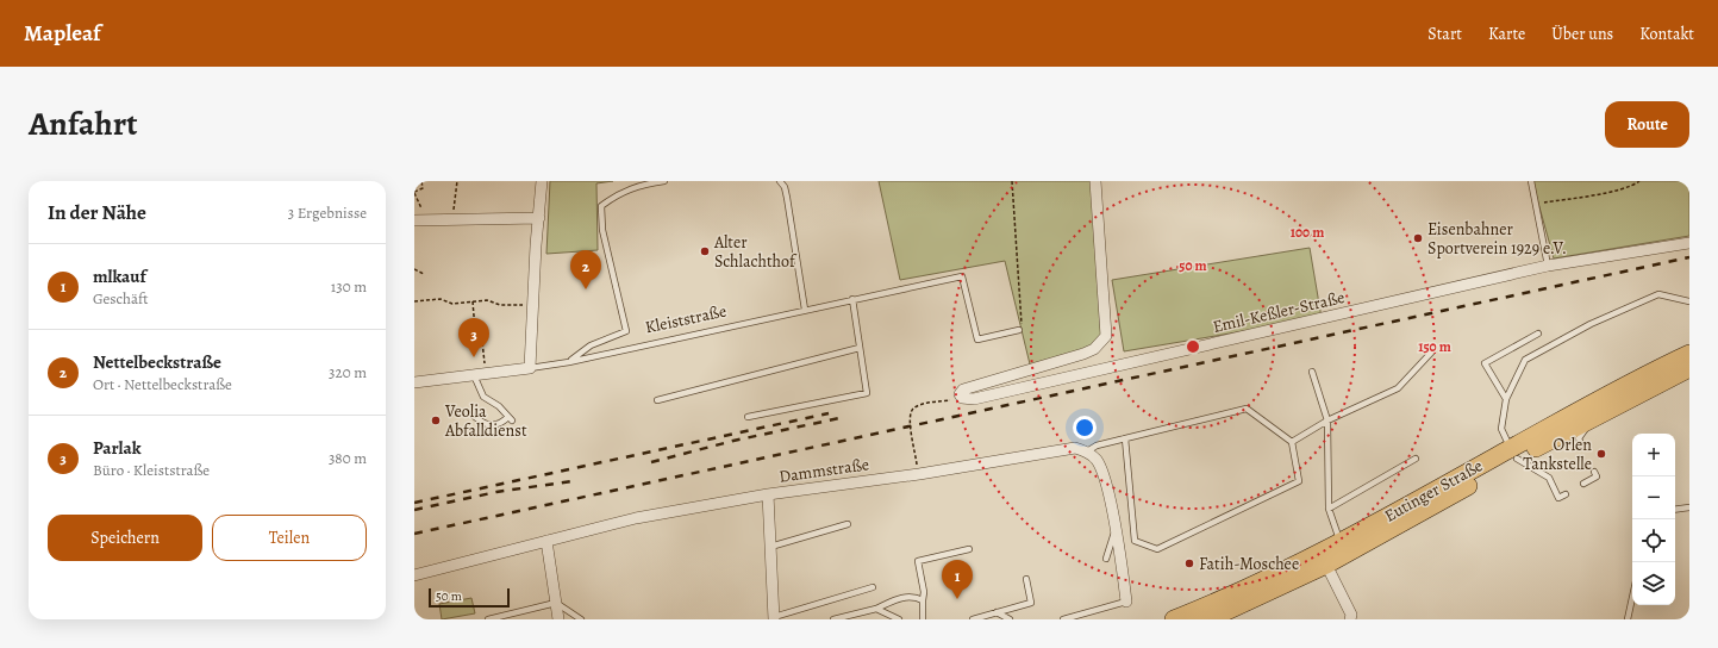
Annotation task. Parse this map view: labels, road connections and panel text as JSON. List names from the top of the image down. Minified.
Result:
{"streets":{"main road":["Eutinger Straße"],"street":["Emil-Keßler-Straße","Kleiststraße","Dammstraße"]},"places":["Eisenbahner Sportverein 1929 e.V.","Alter Schlachthof","Veolia Abfalldienst","Orlen Tankstelle","Fatih-Moschee"],"scale_bar":"50 m","page":{"header":"Mapleaf","nav":["Start","Karte","Über uns","Kontakt"],"title":"Anfahrt","buttons":["Route",["Speichern","Teilen"]],"heading":["In der Nähe","3 Ergebnisse"],"list":[{"mark":"1","name":"mlkauf","note":"Geschäft","value":"130 m"},{"mark":"2","name":"Nettelbeckstraße","note":"Ort · Nettelbeckstraße","value":"320 m"},{"mark":"3","name":"Parlak","note":"Büro · Kleiststraße","value":"380 m"}],"pins":["2","3","1"],"map_buttons":["+","−"],"scale":"50 m"},"rings":["100 m","50 m","150 m"]}
